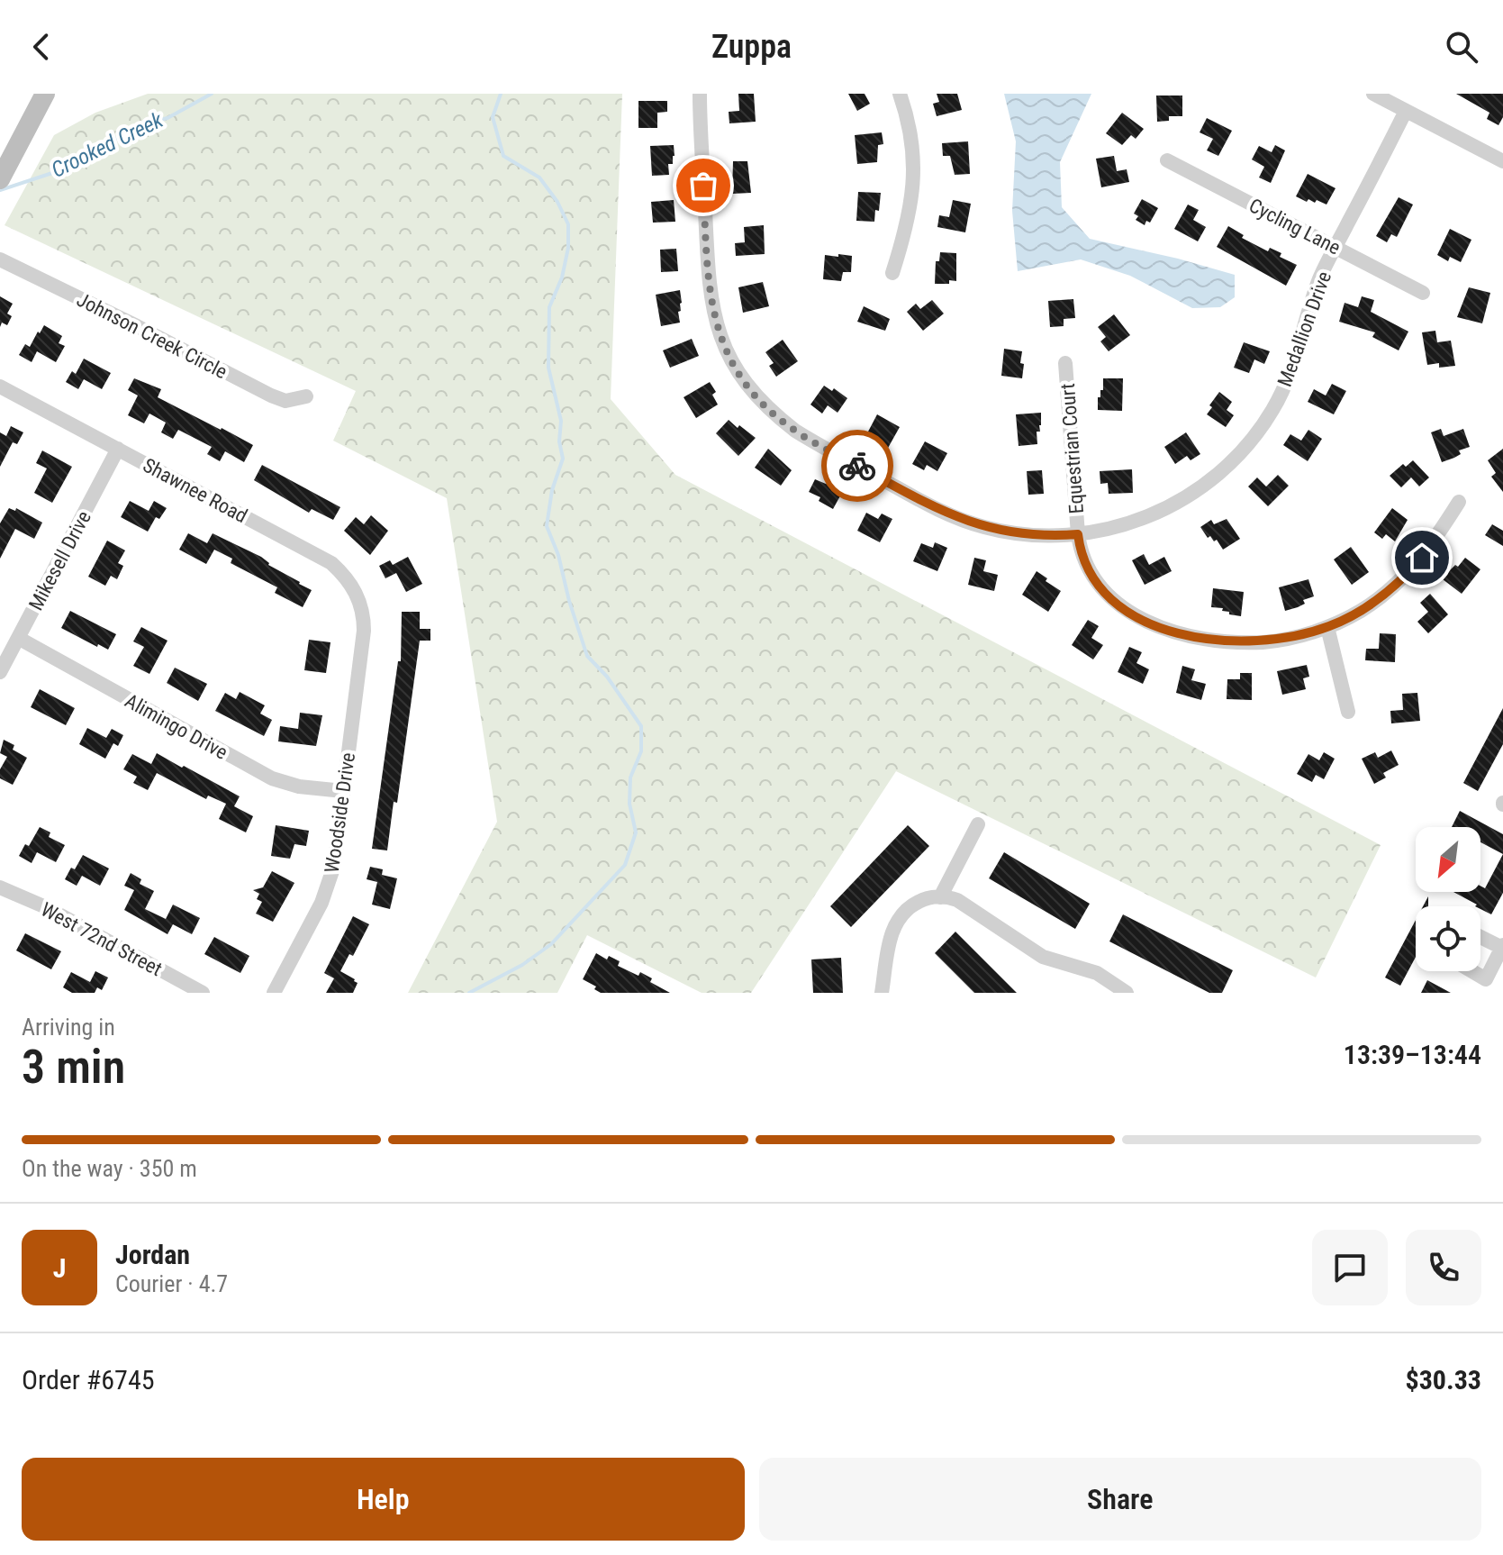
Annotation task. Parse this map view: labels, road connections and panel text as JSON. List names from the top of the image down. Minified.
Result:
{"streets":{"street":["Cycling Lane","Medallion Drive","Johnson Creek Circle","Equestrian Court","Shawnee Road","Mikesell Drive","Alimingo Drive","Woodside Drive","West 72nd Street"]},"crossings":[["Cycling Lane","Medallion Drive"],["Medallion Drive","Equestrian Court"],["Shawnee Road","Mikesell Drive"],["Shawnee Road","Woodside Drive"],["Mikesell Drive","Alimingo Drive"],["Alimingo Drive","Woodside Drive"]],"water":["Crooked Creek"],"north":"bottom left","page":{"header":"Zuppa","heading":["3 min","Arriving in","13:39–13:44"],"panel":["Jordan","Courier · 4.7","Order #6745","$30.33"],"bar":"On the way · 350 m","round":"J","buttons":["Help","Share"]}}
